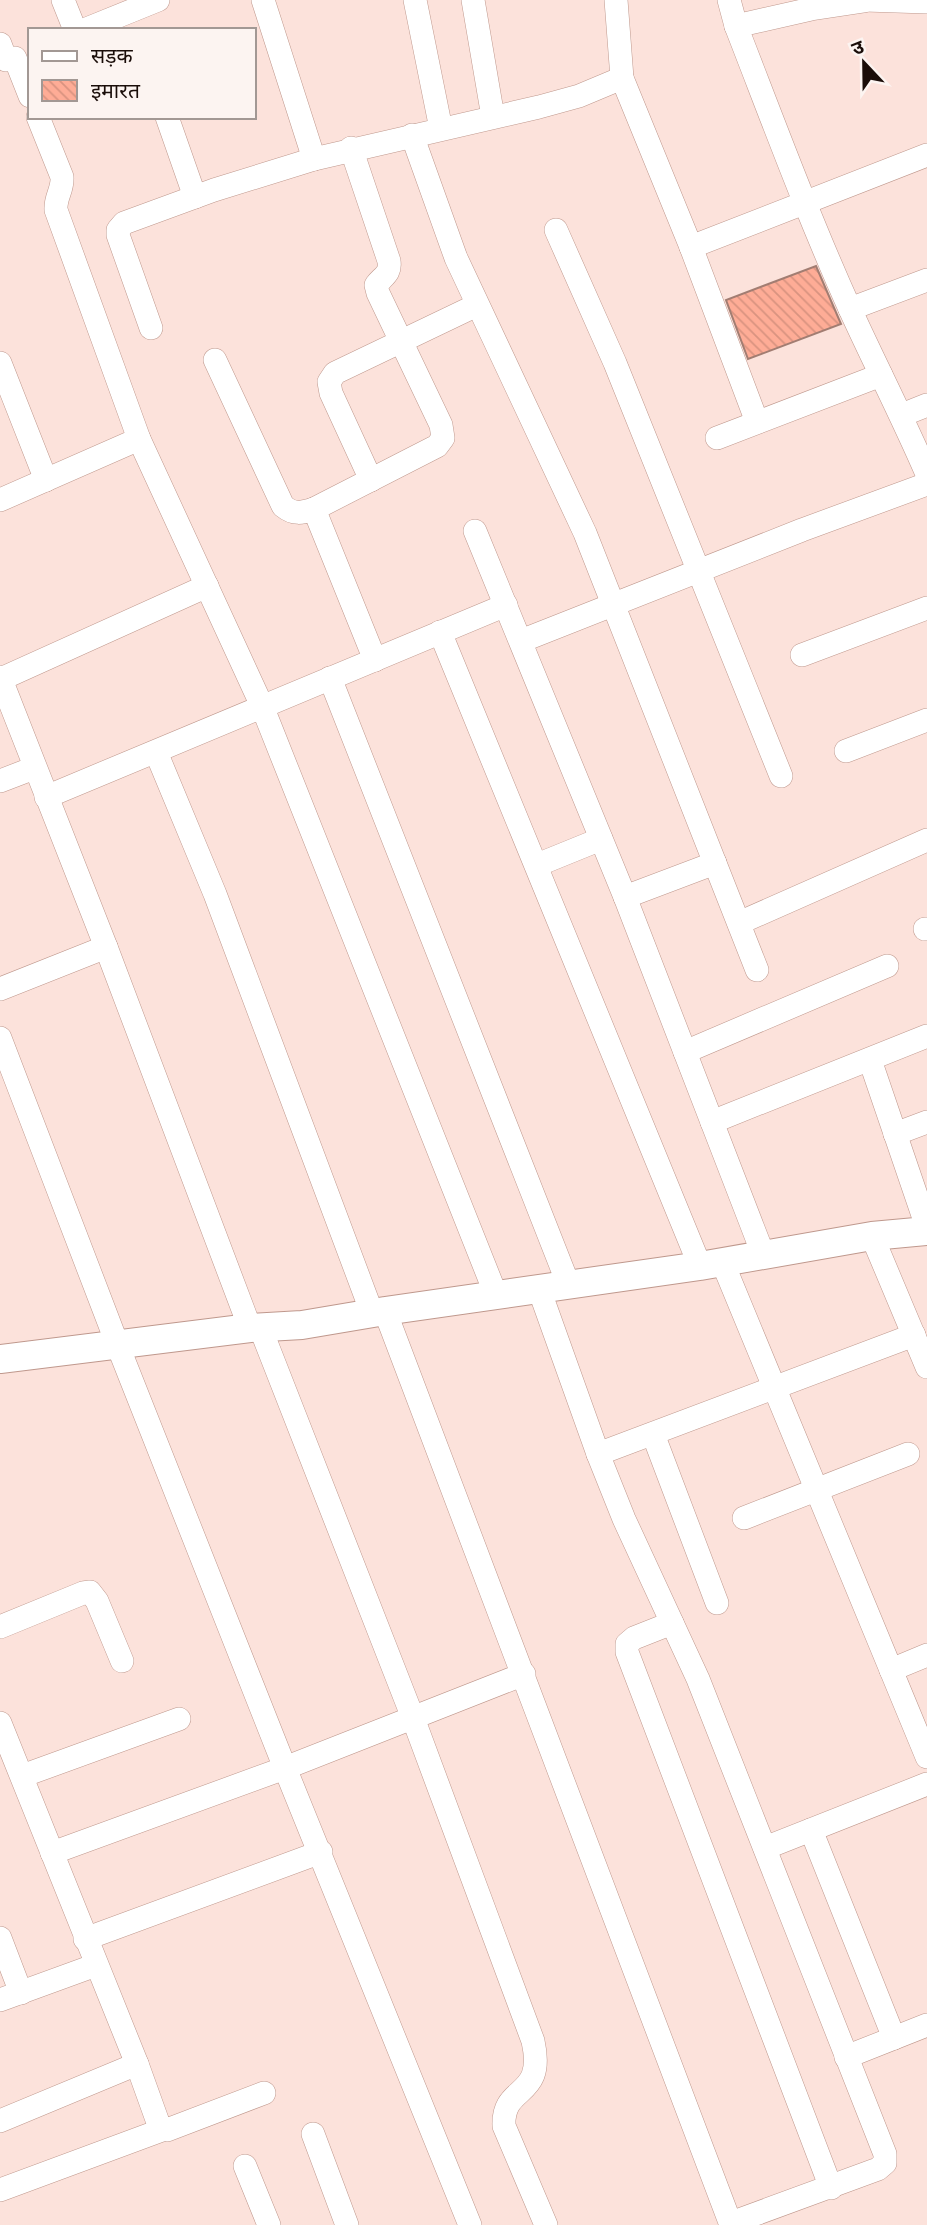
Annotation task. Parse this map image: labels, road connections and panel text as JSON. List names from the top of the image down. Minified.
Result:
{"legend":["सड़क","इमारत"],"north":"top"}
